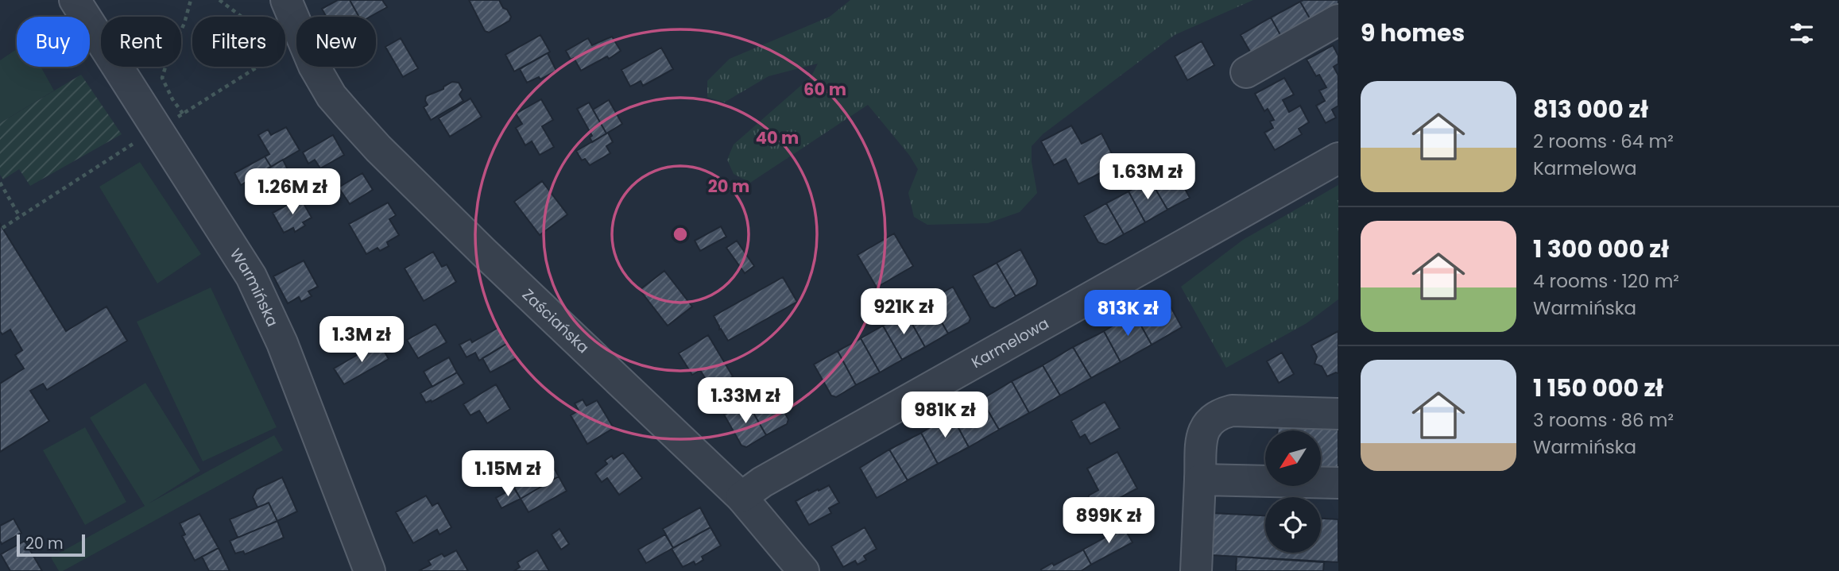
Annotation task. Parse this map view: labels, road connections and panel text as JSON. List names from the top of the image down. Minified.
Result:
{"streets":{"street":["Warmińska","Zaściańska","Karmelowa"]},"crossings":[["Zaściańska","Karmelowa"]],"scale_bar":"20 m","north":"bottom left","page":{"heading":"9 homes","chip":["Buy","Rent","Filters","New"],"list":[{"name":"813 000 zł","note":"2 rooms · 64 m² · Karmelowa"},{"name":"1 300 000 zł","note":"4 rooms · 120 m² · Warmińska"},{"name":"1 150 000 zł","note":"3 rooms · 86 m² · Warmińska"}],"price":["1.63M zł","1.26M zł","921K zł","813K zł","1.3M zł","1.33M zł","981K zł","1.15M zł","899K zł"],"scale":"20 m"},"rings":["60 m","40 m","20 m"]}
